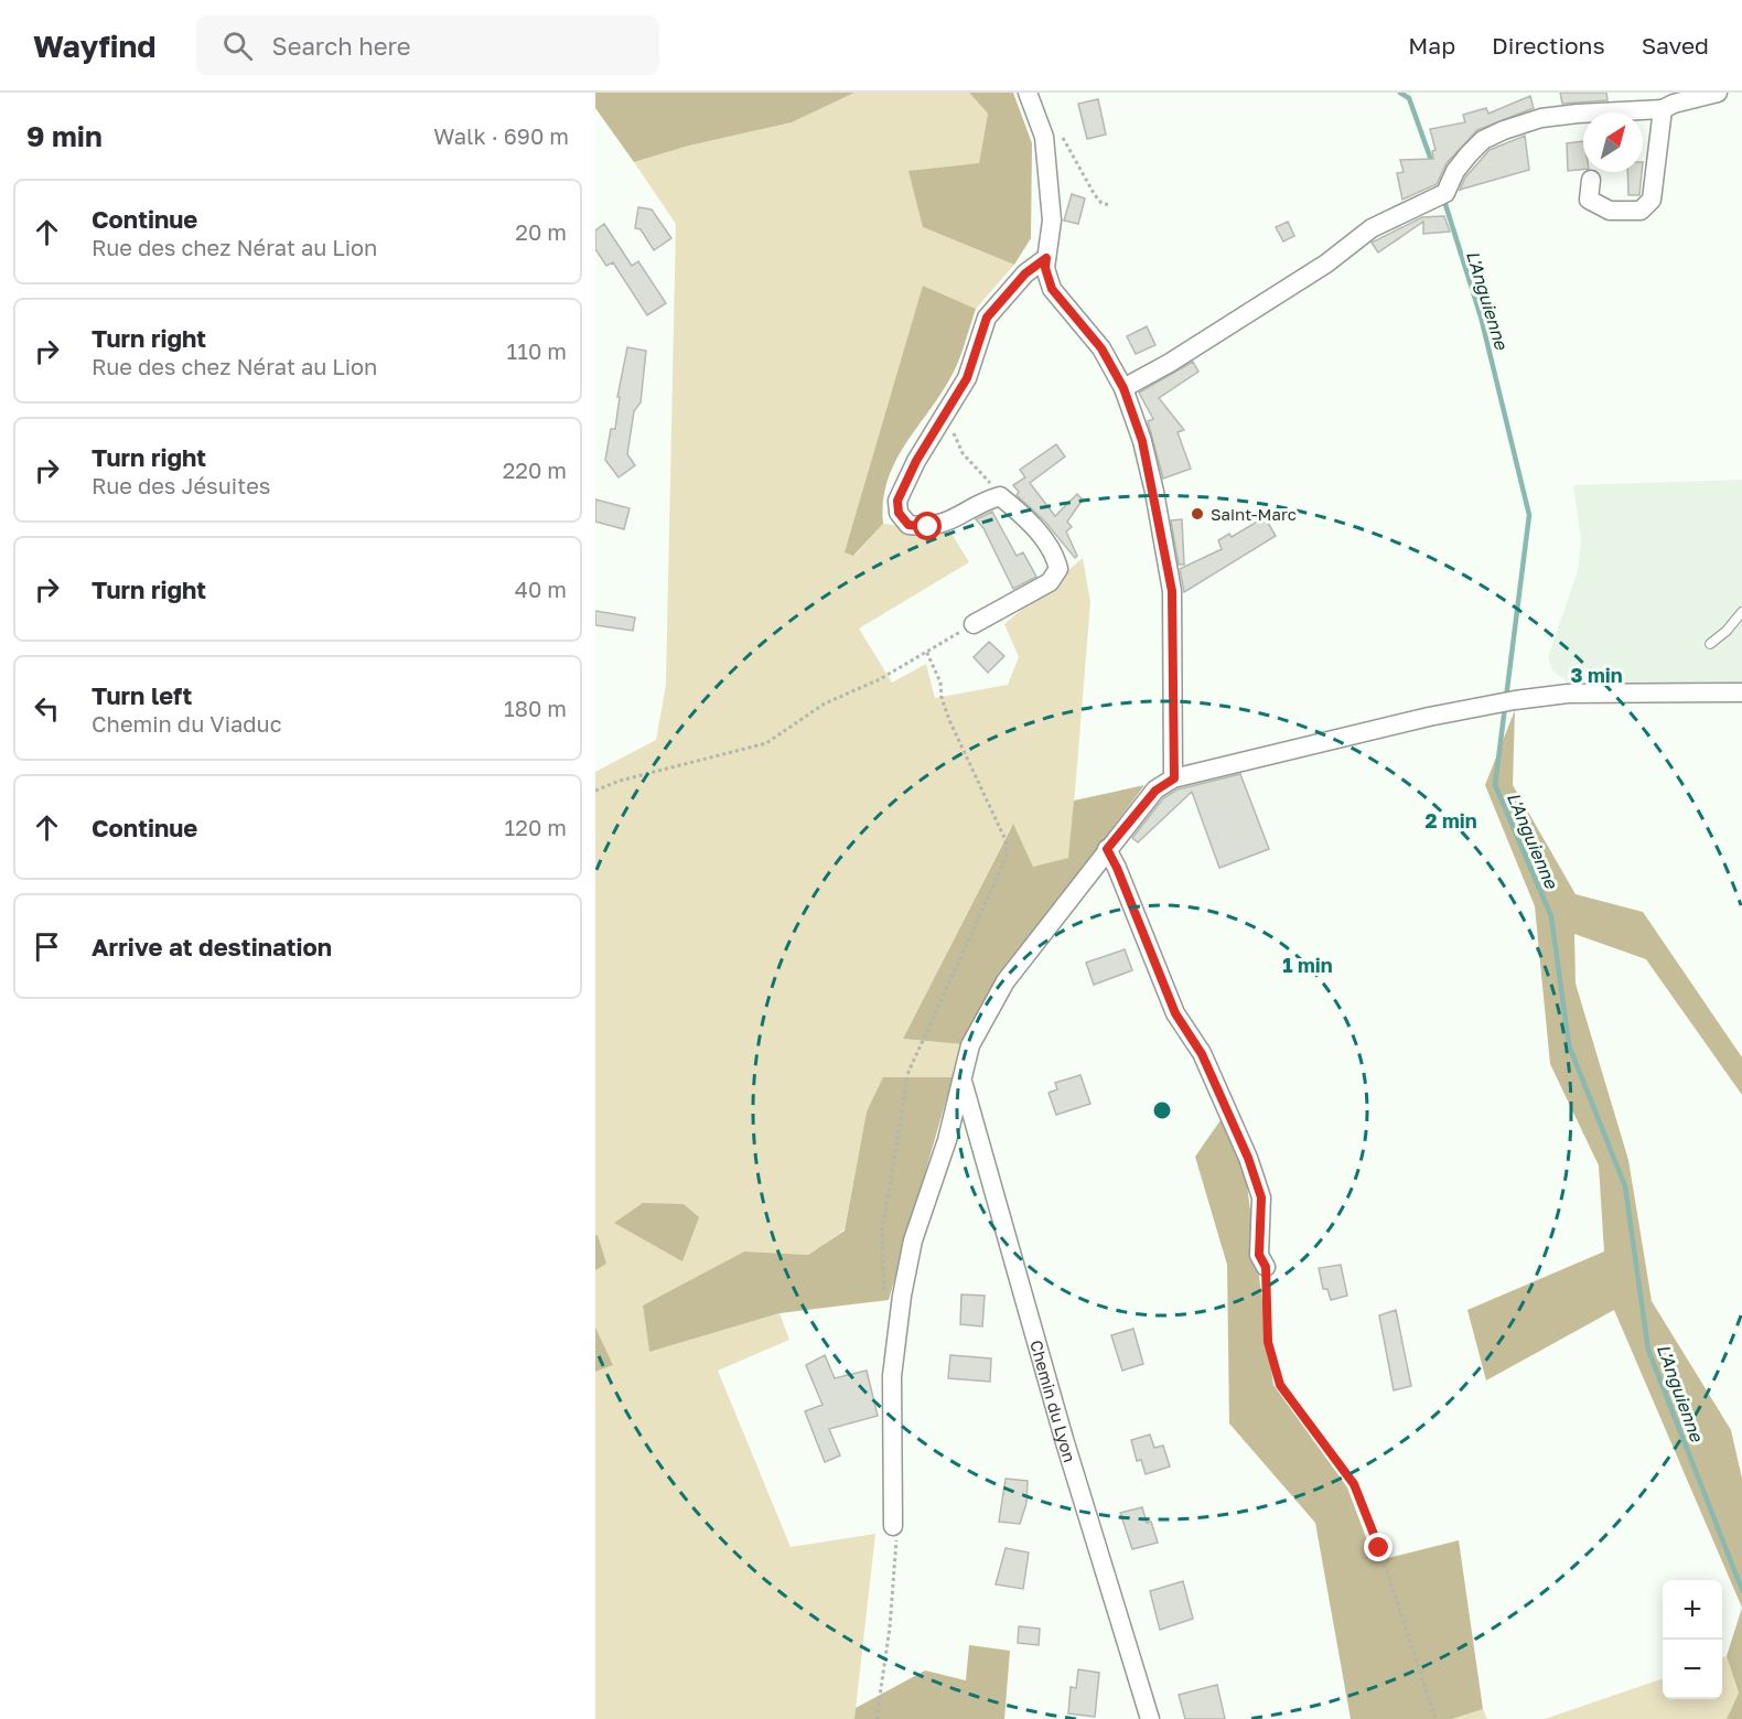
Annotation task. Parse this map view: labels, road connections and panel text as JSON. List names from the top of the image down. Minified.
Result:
{"streets":{"street":["Chemin du Lyon"]},"water":["L'Anguienne"],"places":["Saint-Marc"],"north":"top right","page":{"header":"Wayfind","search":"Search here","nav":["Map","Directions","Saved"],"heading":["9 min","Walk · 690 m"],"list":[["Continue","Rue des chez Nérat au Lion","20 m"],["Turn right","Rue des chez Nérat au Lion","110 m"],["Turn right","Rue des Jésuites","220 m"],["Turn right","40 m"],["Turn left","Chemin du Viaduc","180 m"],["Continue","120 m"],"Arrive at destination"],"map_buttons":["+","−"]},"rings":["3 min","2 min","1 min"]}
